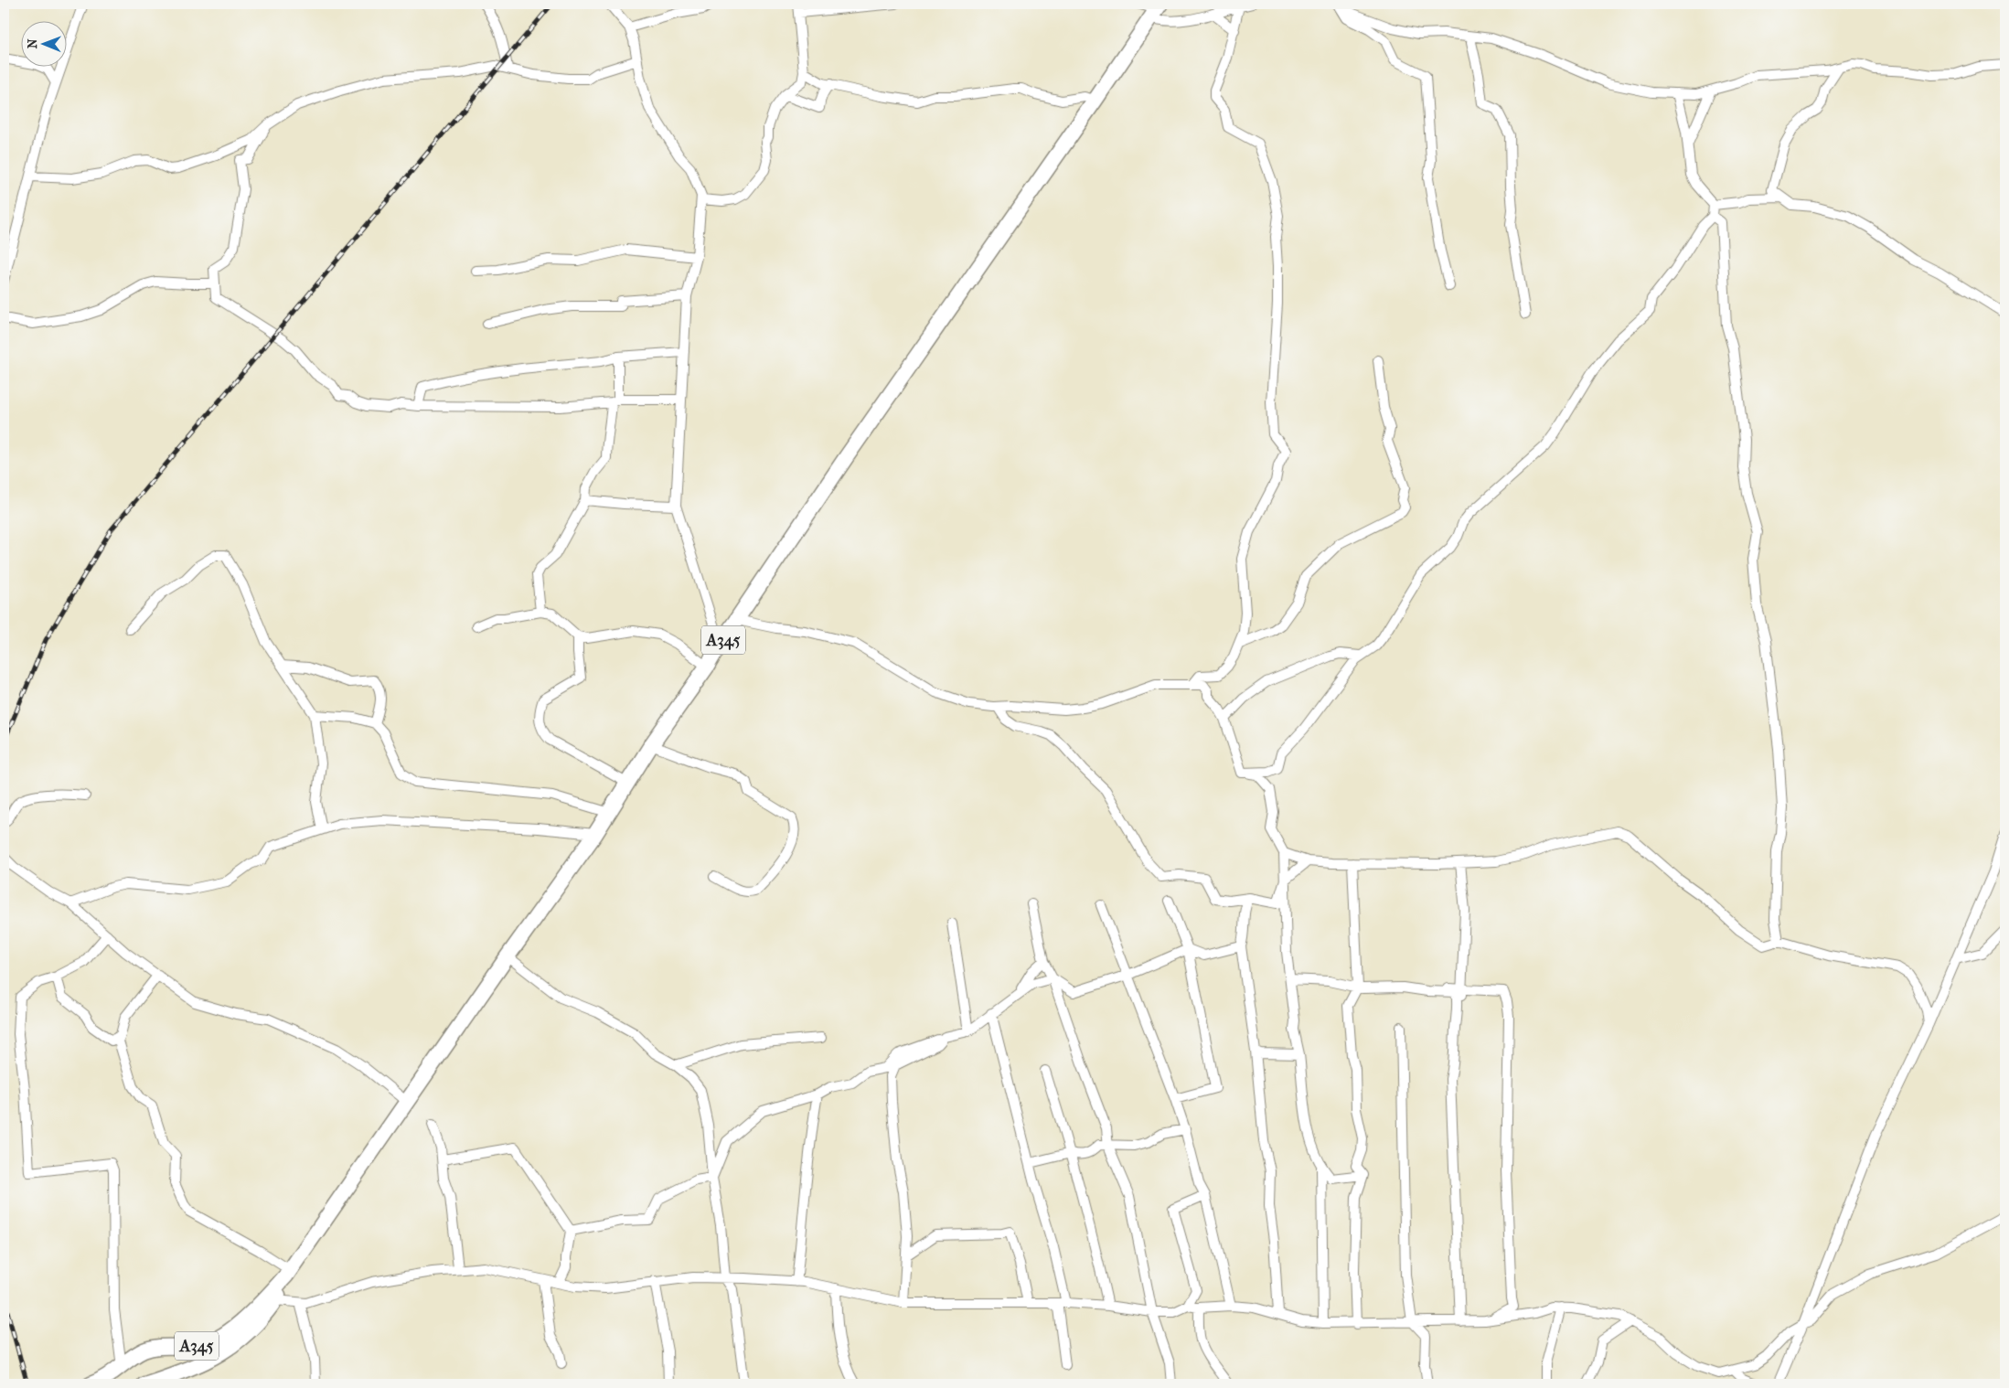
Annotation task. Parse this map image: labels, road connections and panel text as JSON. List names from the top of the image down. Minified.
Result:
{"streets":{"highway":["A345"]},"north":"left"}
